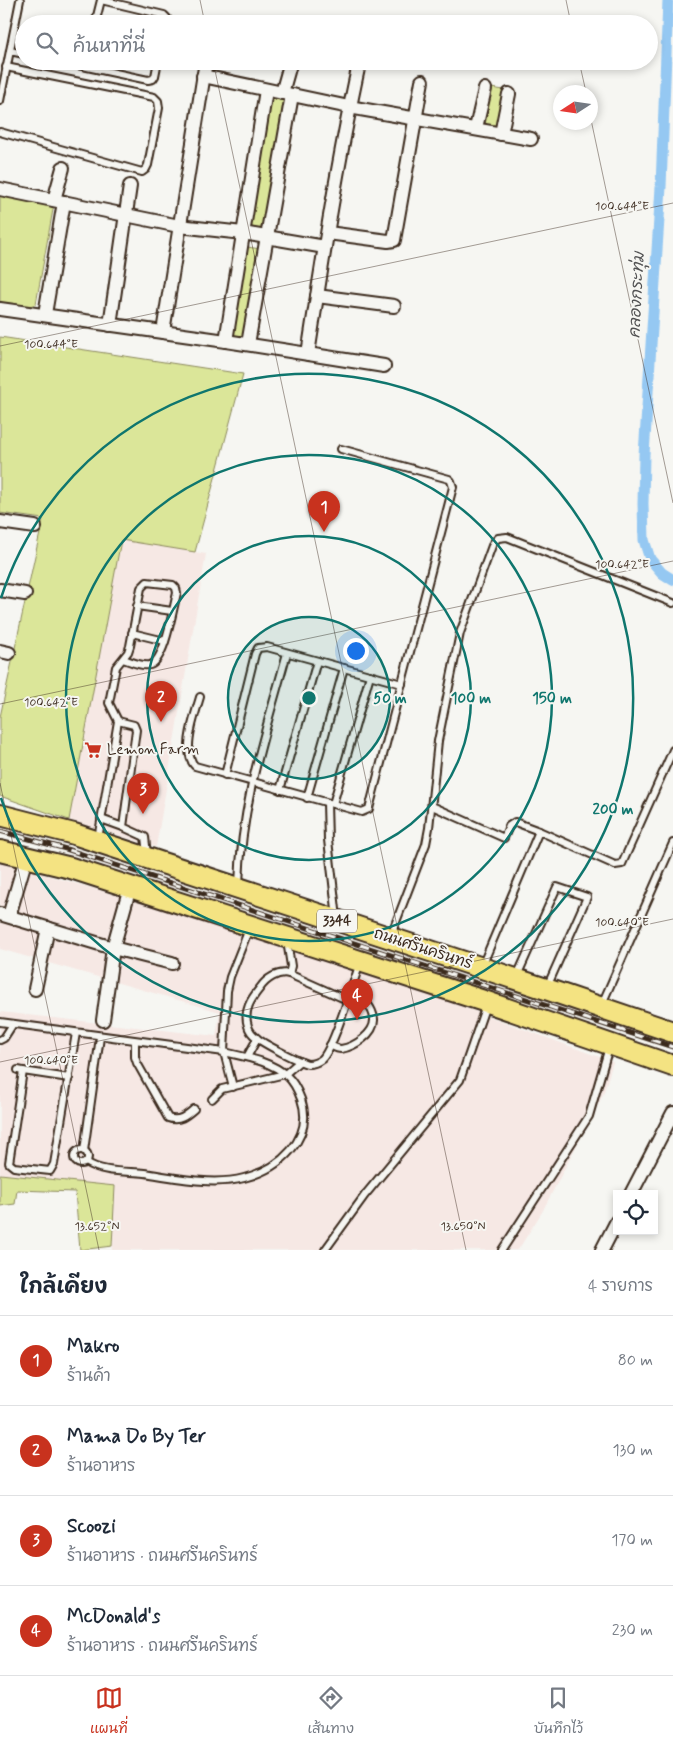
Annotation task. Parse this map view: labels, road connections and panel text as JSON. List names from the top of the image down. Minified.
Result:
{"streets":{"main road":["3344","ถนนศรีนครินทร์"]},"water":["คลองกระทุ่ม"],"places":{"supermarket":["Lemon Farm"]},"north":"left","page":{"search":"ค้นหาที่นี่","pins":["1","2","3","4"],"heading":["ใกล้เคียง","4 รายการ"],"list":[{"mark":"1","name":"Makro","note":"ร้านค้า","value":"80 m"},{"mark":"2","name":"Mama Do By Ter","note":"ร้านอาหาร","value":"130 m"},{"mark":"3","name":"Scoozi","note":"ร้านอาหาร · ถนนศรีนครินทร์","value":"170 m"},{"mark":"4","name":"McDonald's","note":"ร้านอาหาร · ถนนศรีนครินทร์","value":"230 m"}],"nav":["แผนที่","เส้นทาง","บันทึกไว้"]},"coordinates":["100.644°E","100.642°E","100.640°E","13.652°N","13.650°N"],"rings":["50 m","100 m","150 m","200 m"]}
